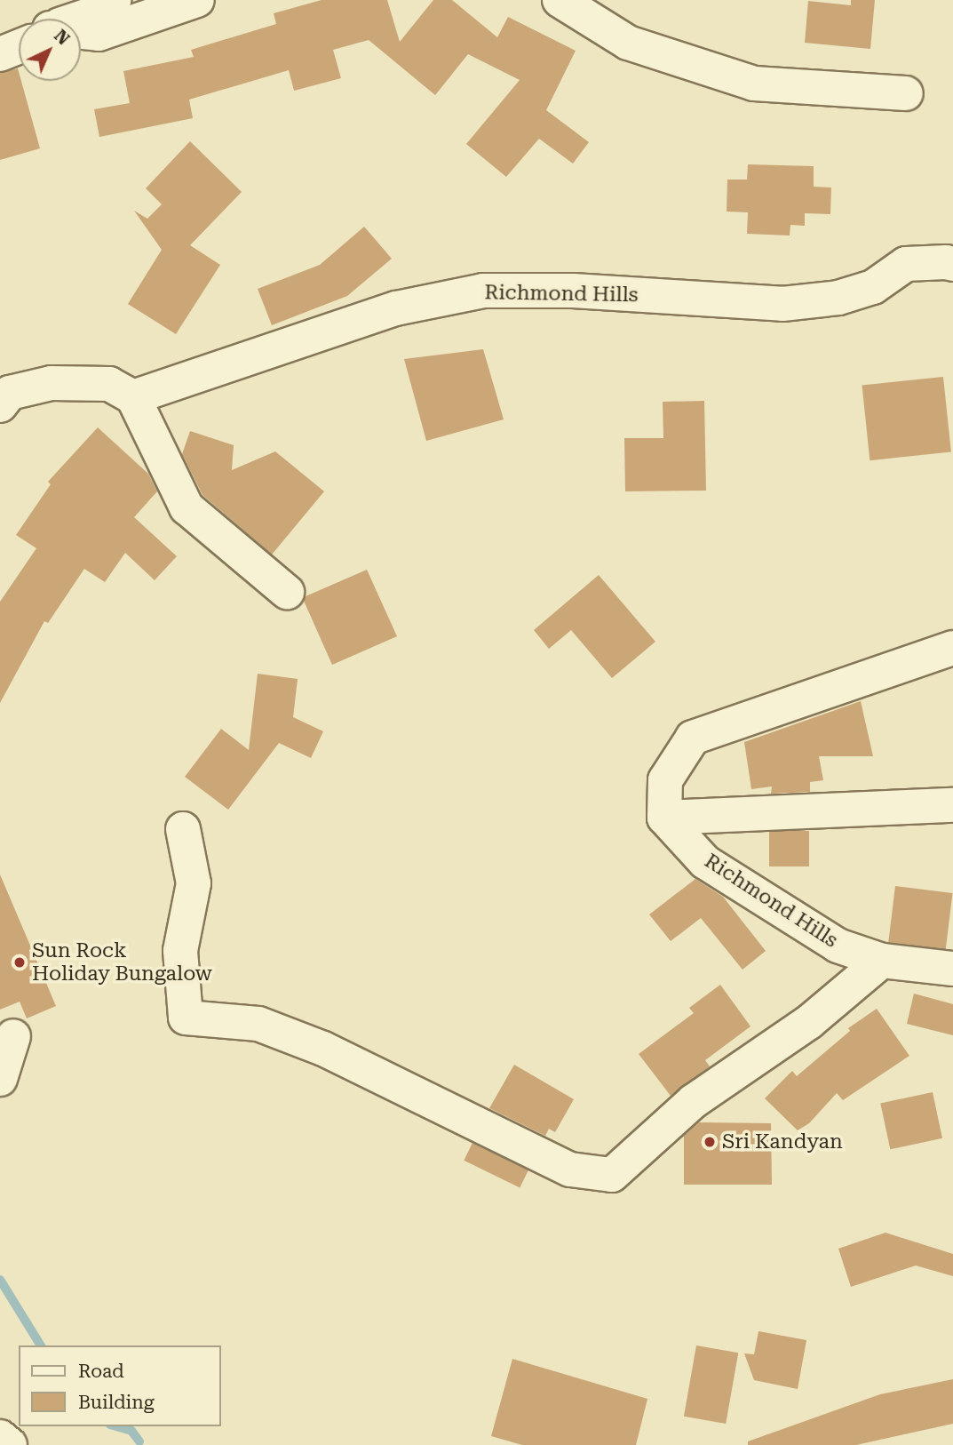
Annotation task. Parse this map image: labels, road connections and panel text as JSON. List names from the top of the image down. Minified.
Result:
{"streets":{"street":["Richmond Hills"]},"places":["Sun Rock Holiday Bungalow","Sri Kandyan"],"legend":["Road","Building"],"north":"top right"}
